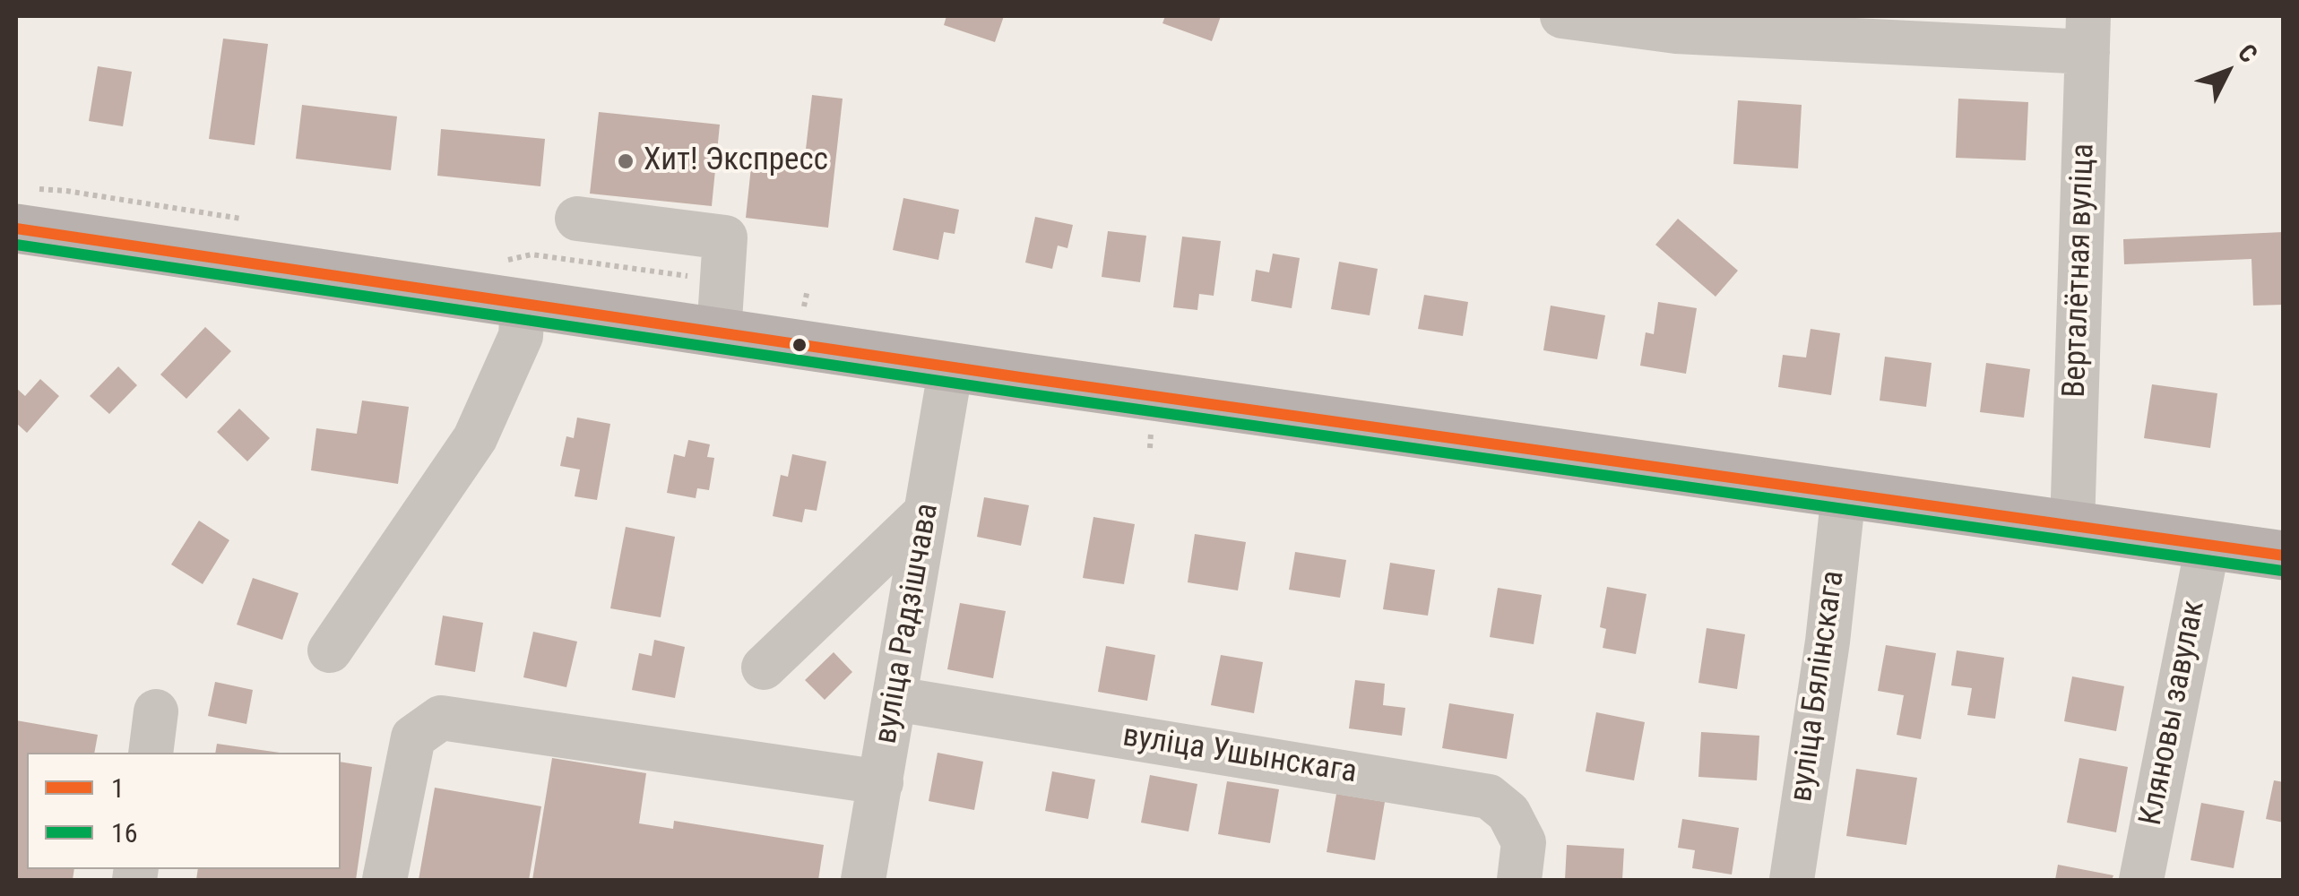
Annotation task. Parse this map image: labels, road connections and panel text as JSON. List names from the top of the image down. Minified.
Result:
{"streets":{"street":["Верталётная вуліца","вуліца Радзішчава","вуліца Бялінскага","Кляновы завулак","вуліца Ушынскага"]},"crossings":[["вуліца Радзішчава","вуліца Ушынскага"]],"places":["Хит! Экспресс"],"lines":["transit line 1","transit line 16"],"legend":["1","16"],"north":"top right"}
